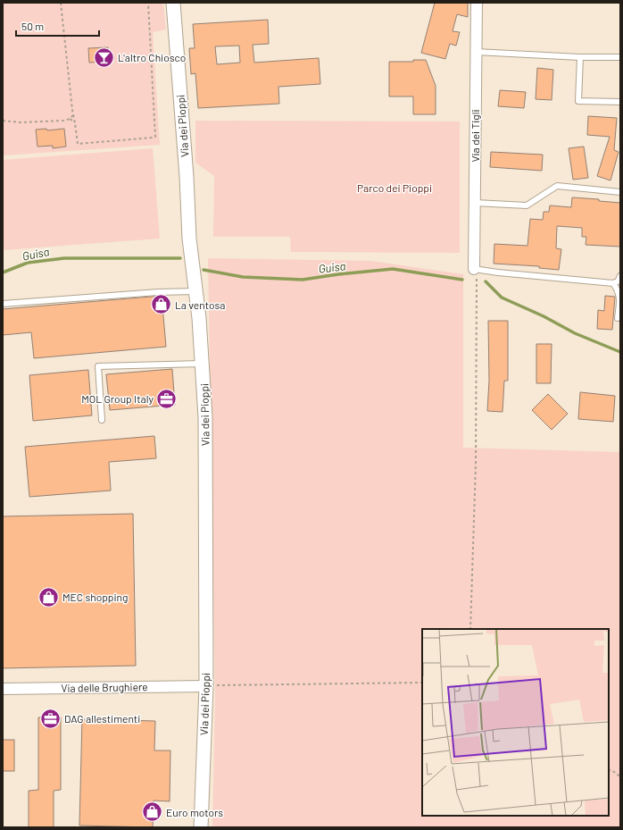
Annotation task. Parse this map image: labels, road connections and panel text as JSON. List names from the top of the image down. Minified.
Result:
{"streets":{"street":["Via dei Pioppi","Via dei Tigli","Via delle Brughiere"]},"crossings":[["Via dei Pioppi","Via delle Brughiere"]],"water":["Guisa"],"parks":["Parco dei Pioppi"],"places":{"bar":["L'altro Chiosco"],"shop":["La ventosa","MEC shopping","Euro motors"],"office":["MOL Group Italy","DAG allestimenti"]},"scale_bar":"50 m"}
